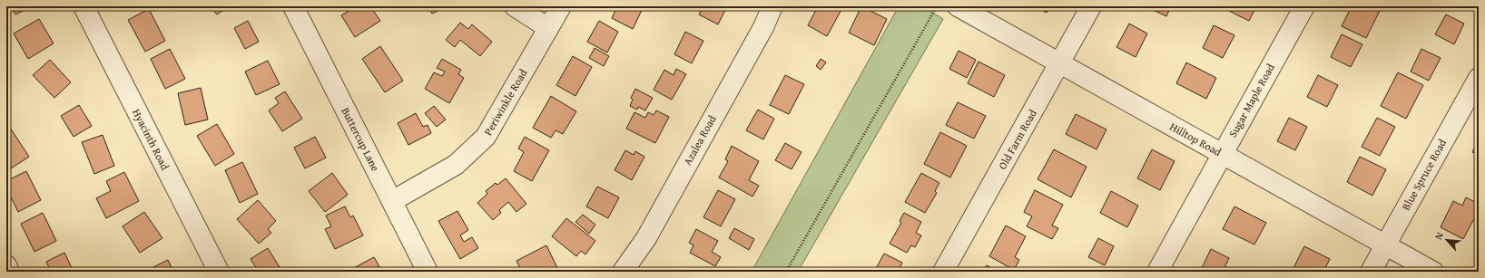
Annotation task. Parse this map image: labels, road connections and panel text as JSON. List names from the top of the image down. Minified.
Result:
{"streets":{"street":["Sugar Maple Road","Periwinkle Road","Hyacinth Road","Buttercup Lane","Old Farm Road","Hilltop Road","Azalea Road","Blue Spruce Road"]},"crossings":[["Sugar Maple Road","Hilltop Road"],["Periwinkle Road","Buttercup Lane"],["Old Farm Road","Hilltop Road"],["Hilltop Road","Blue Spruce Road"]],"north":"top left"}
